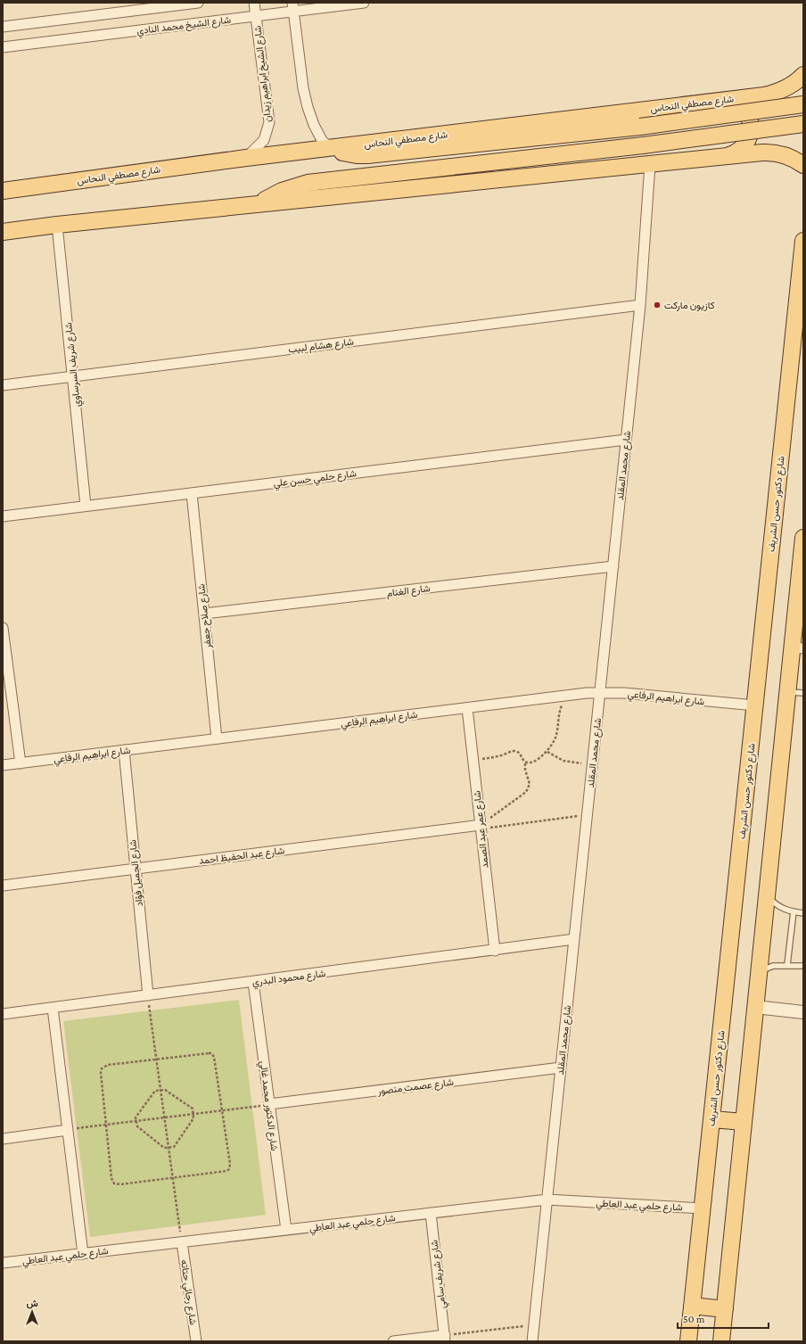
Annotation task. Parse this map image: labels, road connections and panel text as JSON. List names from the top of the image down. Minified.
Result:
{"streets":{"main road":["شارع مصطفي النحاس","شارع دكتور حسن الشريف"],"street":["شارع الشيخ محمد النادي","شارع الشيخ ابراهيم زيدان","شارع هشام لبيب","شارع شريف السرساوي","شارع محمد المقلد","شارع حلمي حسن علي","شارع الغنام","شارع صلاح جعفر","شارع ابراهيم الرفاعي","شارع عمر عبد الصمد","شارع عبد الحفيظ احمد","شارع الجميل فؤاد","شارع محمود البدري","شارع عصمت منصور","شارع الدكتور محمد غالي","شارع حلمي عبد العاطي","شارع شريف سامي","شارع رجائي حتاته"]},"crossings":[["شارع الشيخ محمد النادي","شارع الشيخ ابراهيم زيدان"],["شارع الشيخ ابراهيم زيدان","شارع مصطفي النحاس"],["شارع هشام لبيب","شارع شريف السرساوي"],["شارع هشام لبيب","شارع محمد المقلد"],["شارع شريف السرساوي","شارع حلمي حسن علي"],["شارع محمد المقلد","شارع حلمي حسن علي"],["شارع محمد المقلد","شارع الغنام"],["شارع محمد المقلد","شارع ابراهيم الرفاعي"],["شارع محمد المقلد","شارع محمود البدري"],["شارع محمد المقلد","شارع عصمت منصور"],["شارع محمد المقلد","شارع حلمي عبد العاطي"],["شارع حلمي حسن علي","شارع صلاح جعفر"],["شارع دكتور حسن الشريف","شارع ابراهيم الرفاعي"],["شارع دكتور حسن الشريف","شارع حلمي عبد العاطي"],["شارع الغنام","شارع صلاح جعفر"],["شارع صلاح جعفر","شارع ابراهيم الرفاعي"],["شارع ابراهيم الرفاعي","شارع عمر عبد الصمد"],["شارع ابراهيم الرفاعي","شارع الجميل فؤاد"],["شارع عمر عبد الصمد","شارع عبد الحفيظ احمد"],["شارع عمر عبد الصمد","شارع محمود البدري"],["شارع عبد الحفيظ احمد","شارع الجميل فؤاد"],["شارع الجميل فؤاد","شارع محمود البدري"],["شارع محمود البدري","شارع الدكتور محمد غالي"],["شارع عصمت منصور","شارع الدكتور محمد غالي"],["شارع الدكتور محمد غالي","شارع حلمي عبد العاطي"],["شارع حلمي عبد العاطي","شارع شريف سامي"],["شارع حلمي عبد العاطي","شارع رجائي حتاته"]],"places":["كازيون ماركت"],"scale_bar":"50 m","north":"top"}
